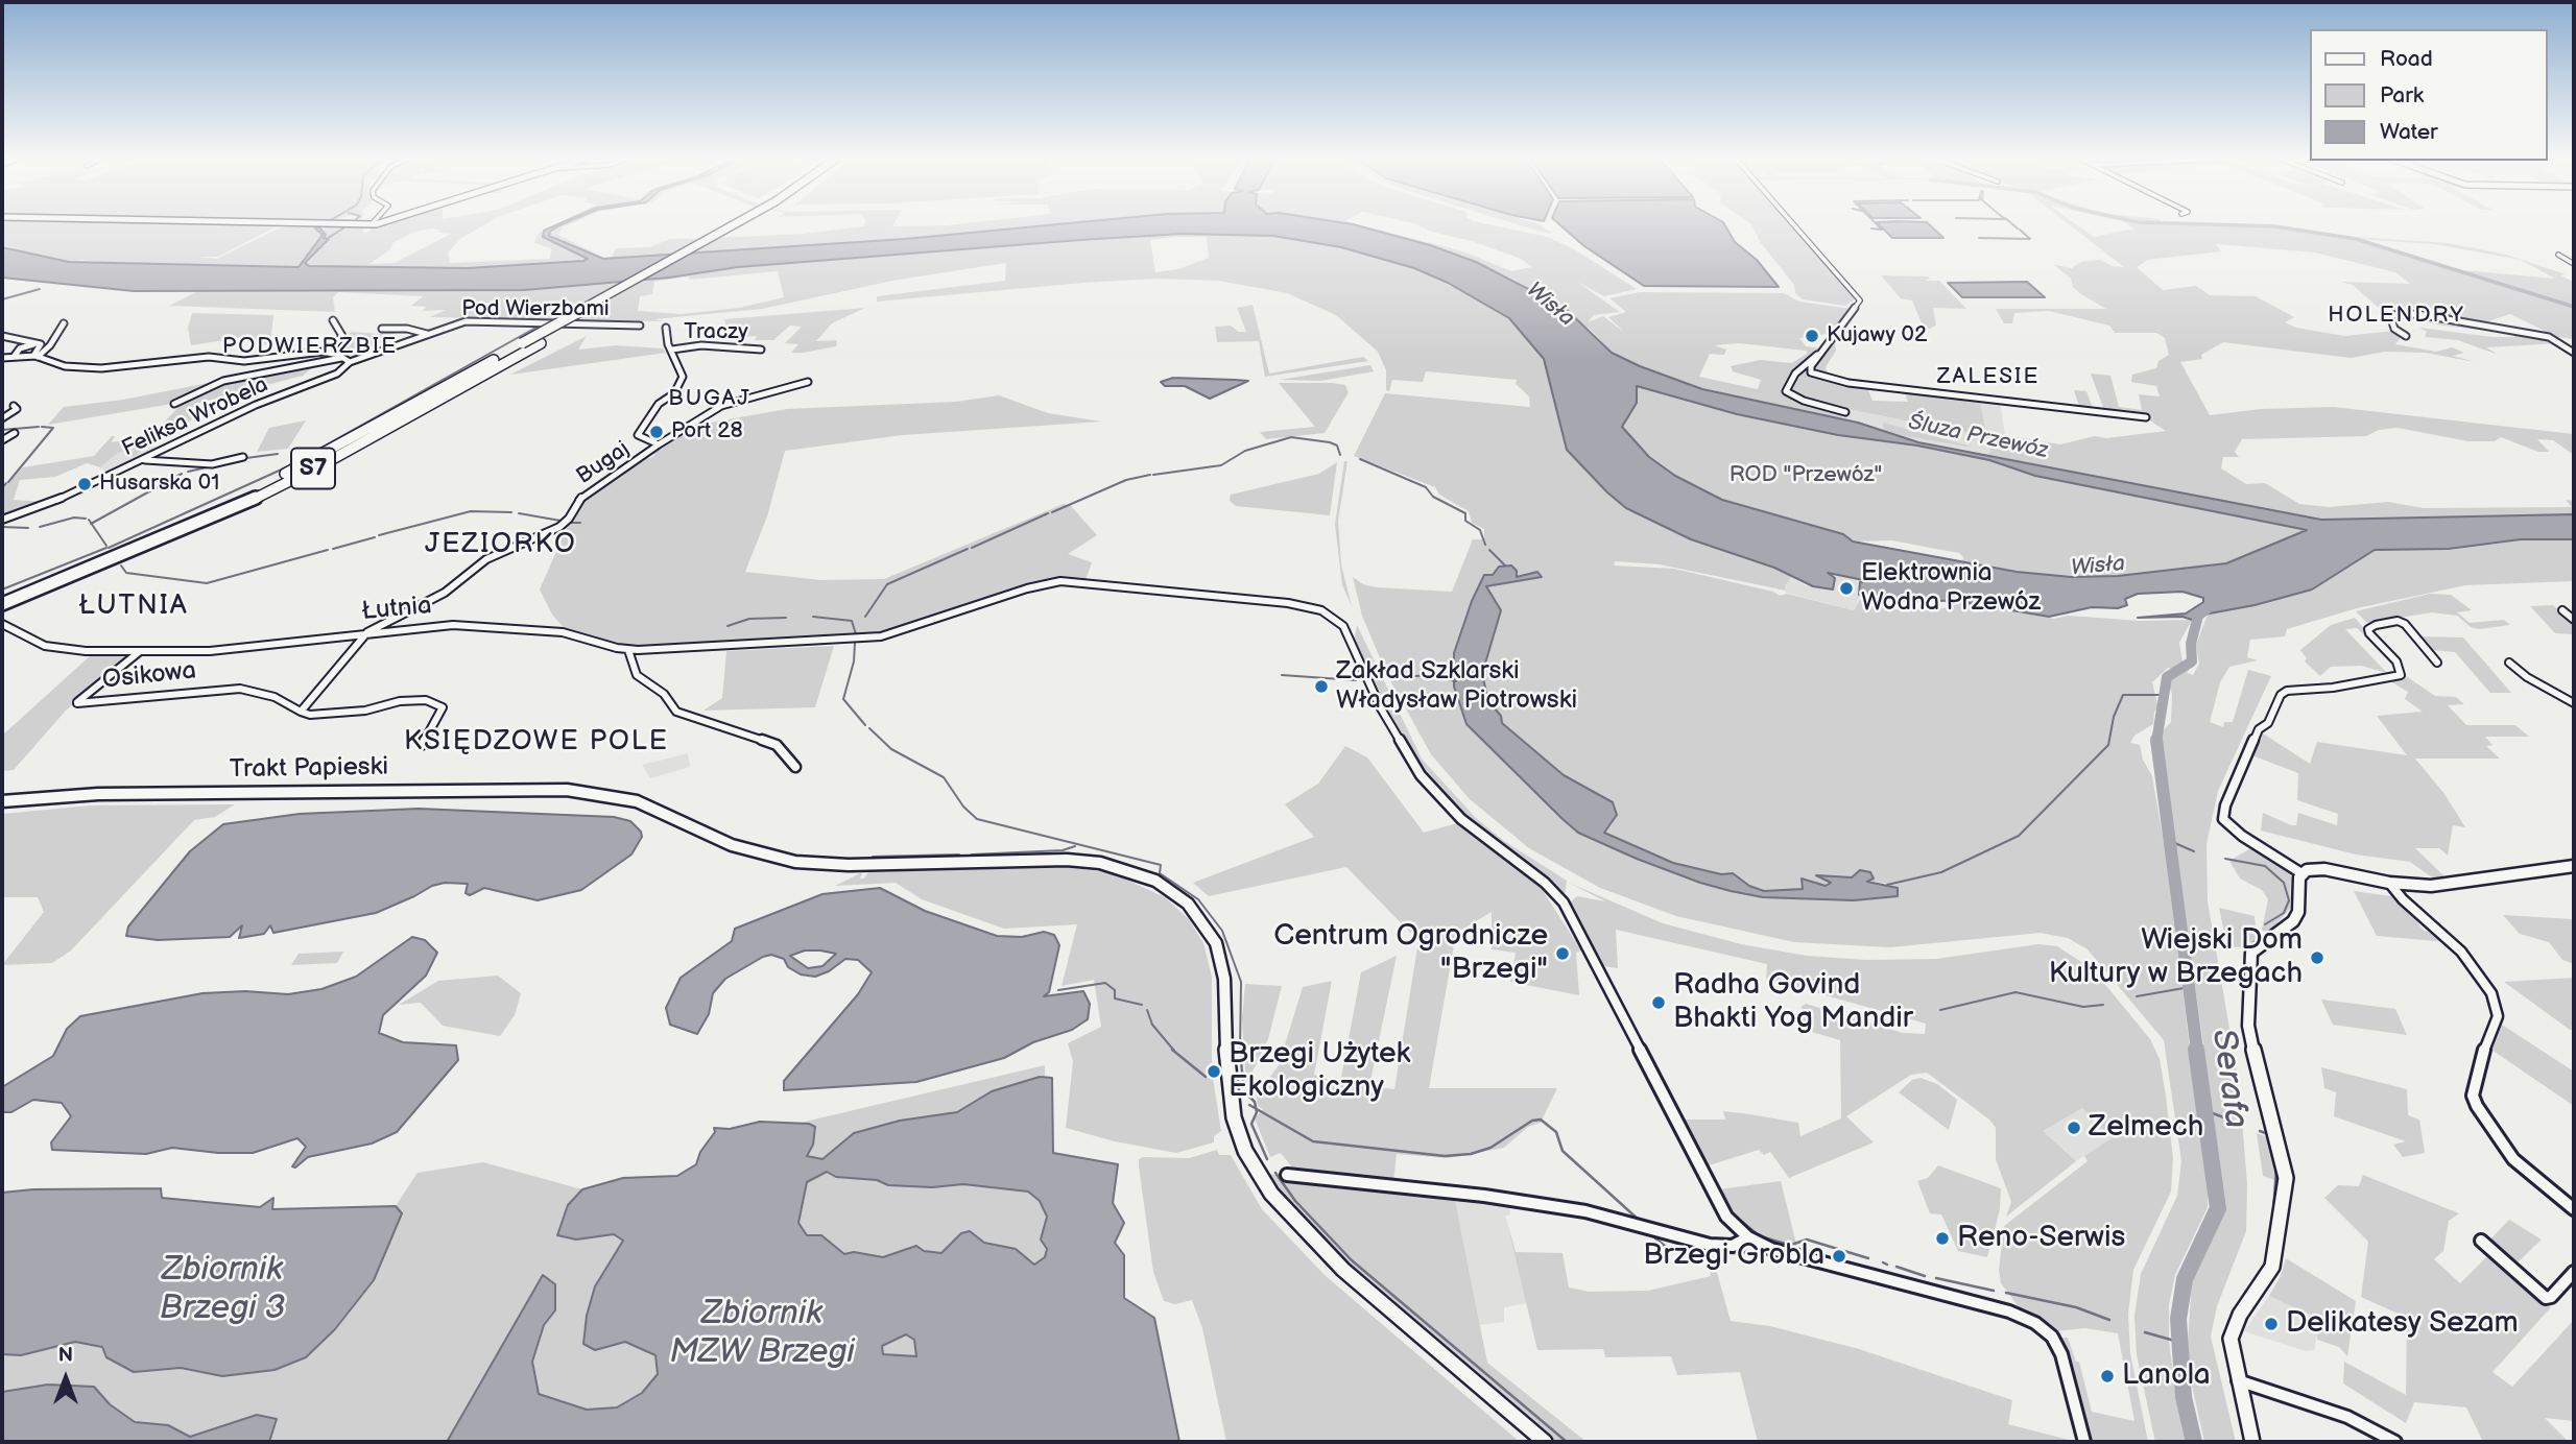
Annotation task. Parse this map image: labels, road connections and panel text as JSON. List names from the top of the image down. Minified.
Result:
{"streets":{"highway":["S7"],"street":["Pod Wierzbami","Traczy","Feliksa Wrobela","Bugaj","Łutnia","Osikowa","Trakt Papieski"]},"crossings":[["Pod Wierzbami","Feliksa Wrobela"],["Traczy","Bugaj"],["Bugaj","Łutnia"],["Łutnia","Osikowa"]],"districts":["HOLENDRY","PODWIERZBIE","ZALESIE","BUGAJ","JEZIORKO","ŁUTNIA","KSIĘDZOWE POLE"],"water":["Wisła","Śluza Przewóz","Serafa","Zbiornik Brzegi 3","Zbiornik MZW Brzegi"],"parks":["ROD \"Przewóz\""],"places":["Kujawy 02","Port 28","Husarska 01","Elektrownia Wodna Przewóz","Zakład Szklarski Władysław Piotrowski","Centrum Ogrodnicze \"Brzegi\"","Wiejski Dom Kultury w Brzegach","Radha Govind Bhakti Yog Mandir","Brzegi Użytek Ekologiczny","Zelmech","Reno-Serwis","Brzegi Grobla","Delikatesy Sezam","Lanola"],"legend":["Road","Park","Water"],"north":"top"}
